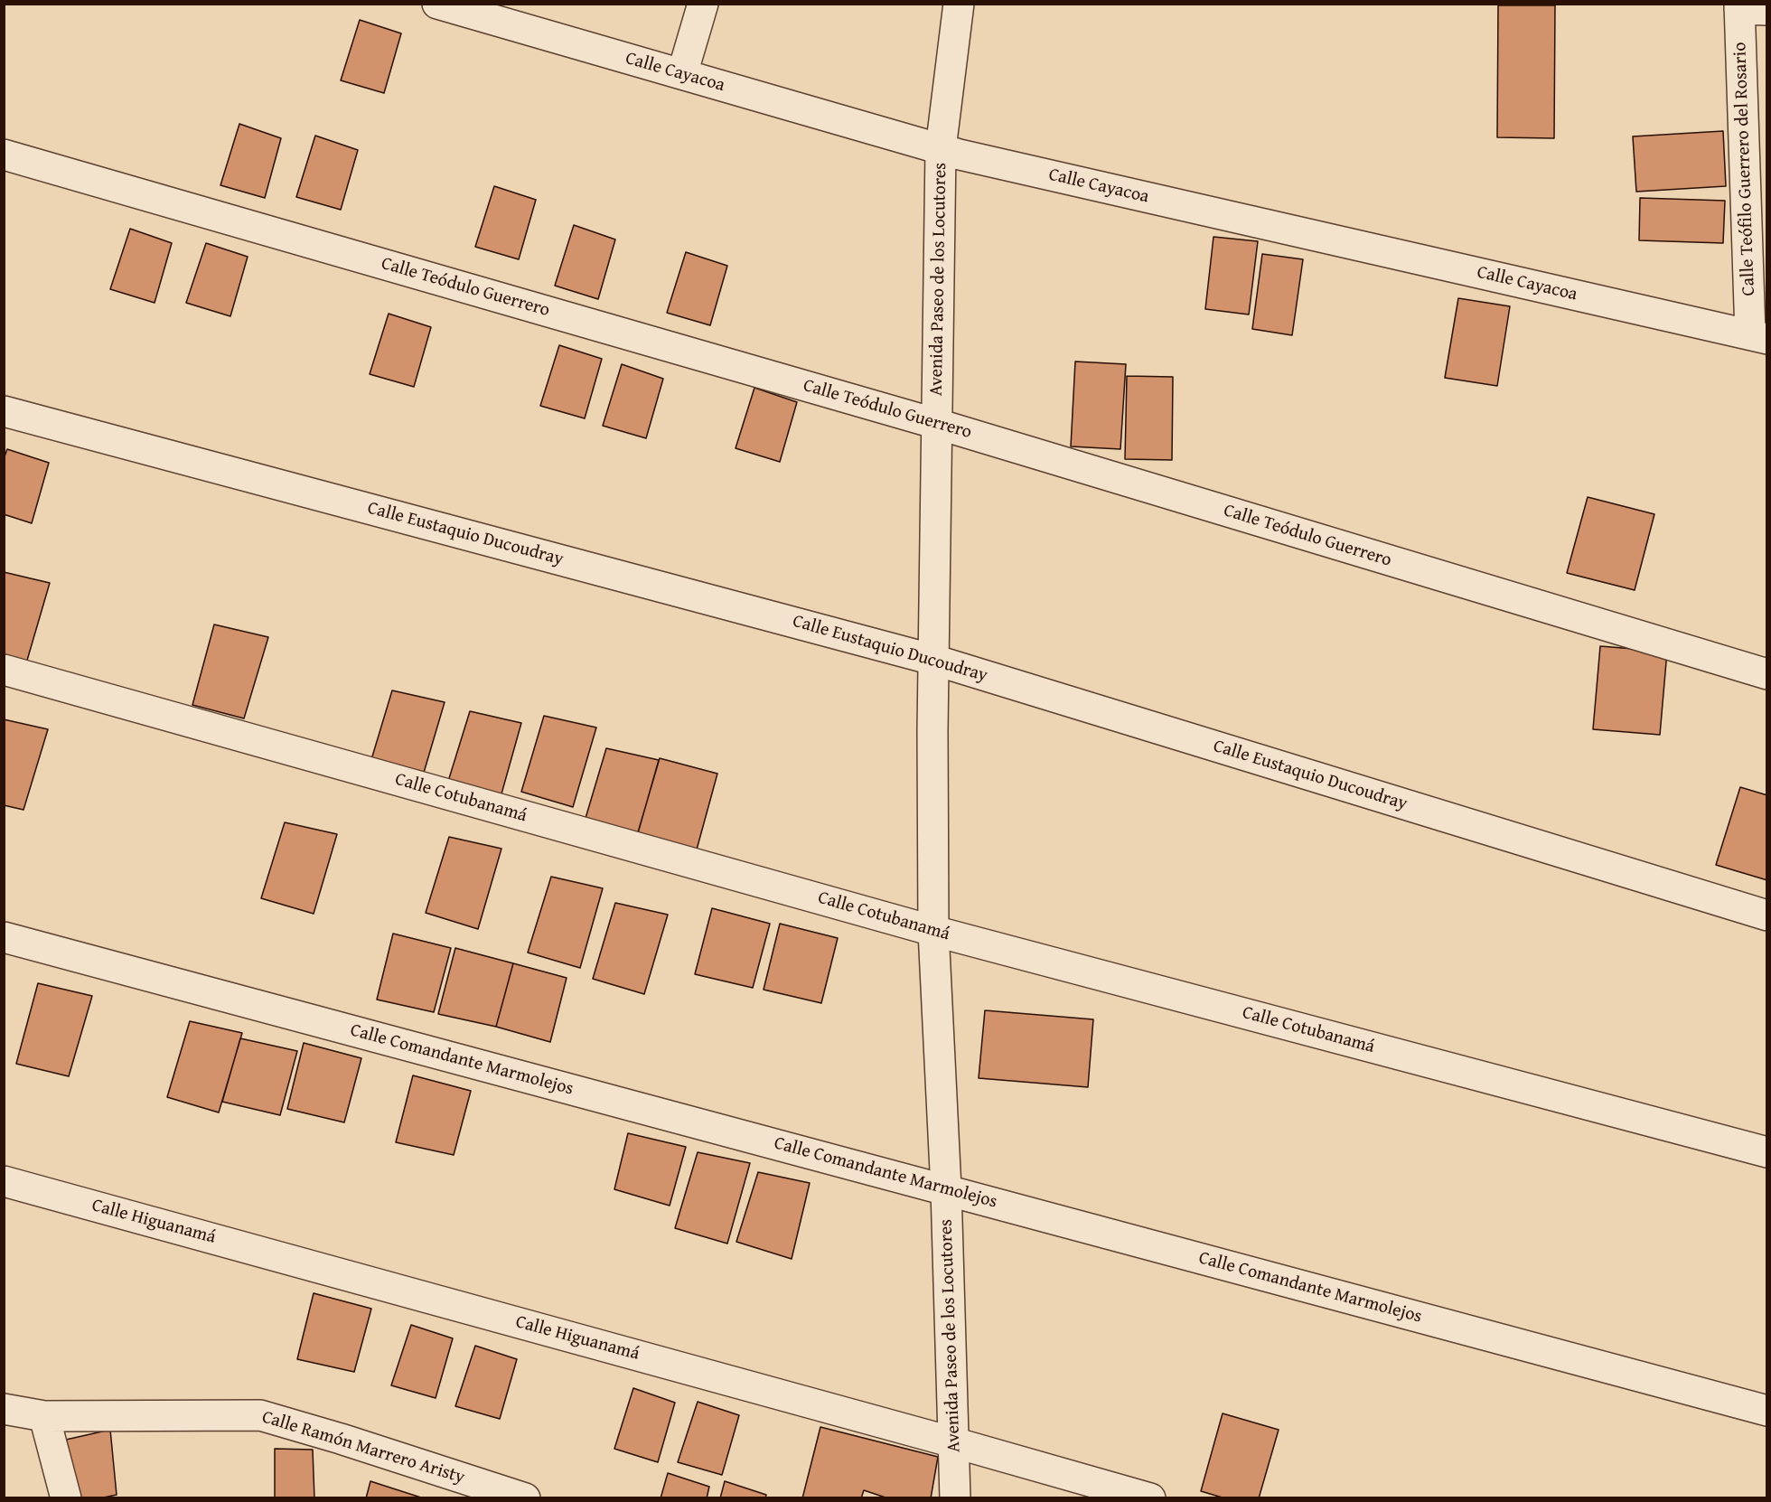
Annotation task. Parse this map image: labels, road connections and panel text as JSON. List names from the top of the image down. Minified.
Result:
{"streets":{"street":["Calle Cayacoa","Calle Teófilo Guerrero del Rosario","Avenida Paseo de los Locutores","Calle Teódulo Guerrero","Calle Eustaquio Ducoudray","Calle Cotubanamá","Calle Comandante Marmolejos","Calle Higuanamá","Calle Ramón Marrero Aristy"]},"crossings":[["Calle Cayacoa","Calle Teófilo Guerrero del Rosario"],["Calle Cayacoa","Avenida Paseo de los Locutores"],["Avenida Paseo de los Locutores","Calle Teódulo Guerrero"],["Avenida Paseo de los Locutores","Calle Eustaquio Ducoudray"],["Avenida Paseo de los Locutores","Calle Cotubanamá"],["Avenida Paseo de los Locutores","Calle Comandante Marmolejos"],["Avenida Paseo de los Locutores","Calle Higuanamá"]]}
